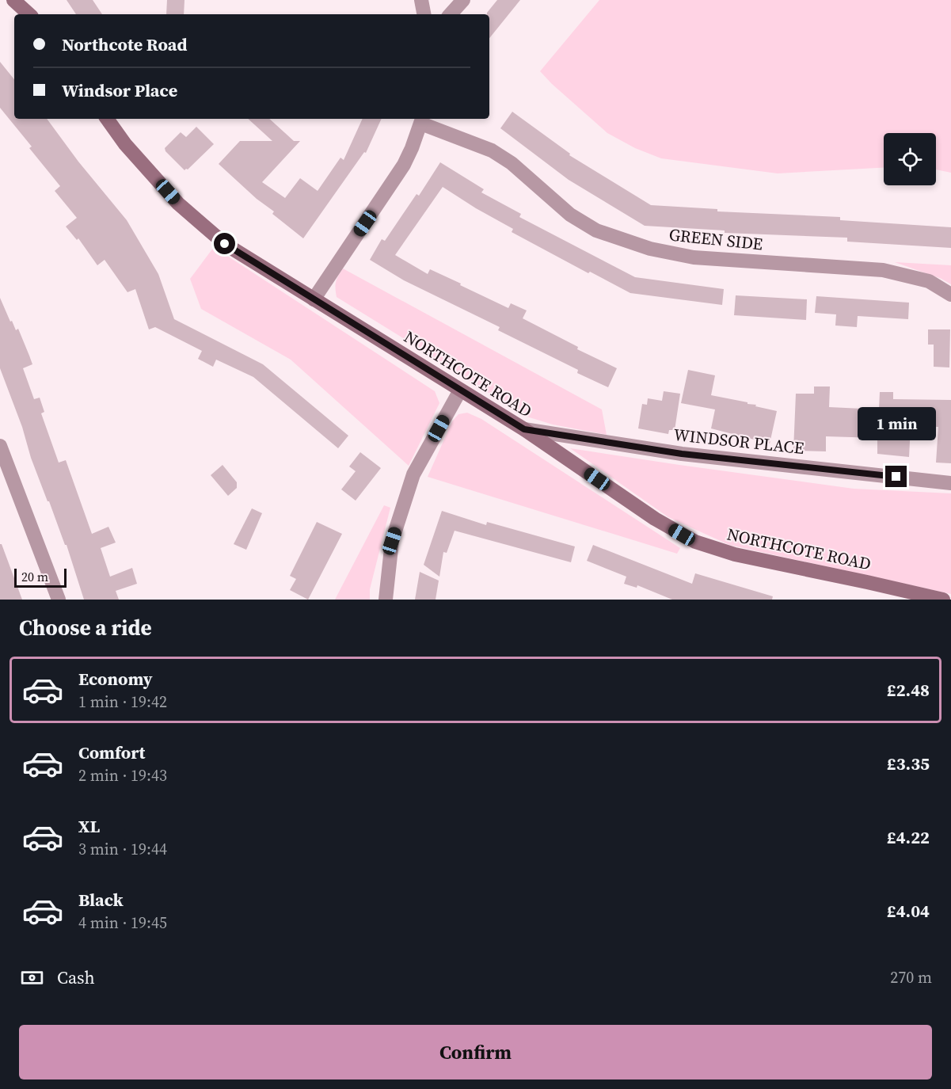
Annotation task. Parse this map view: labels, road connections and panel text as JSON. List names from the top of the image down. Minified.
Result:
{"streets":{"street":["GREEN SIDE","NORTHCOTE ROAD","WINDSOR PLACE"]},"crossings":[["NORTHCOTE ROAD","WINDSOR PLACE"]],"scale_bar":"20 m","page":{"banner":["Northcote Road","Windsor Place"],"bubble":"1 min","scale":"20 m","heading":"Choose a ride","list":[{"name":"Economy","note":"1 min · 19:42","value":"£2.48"},{"name":"Comfort","note":"2 min · 19:43","value":"£3.35"},{"name":"XL","note":"3 min · 19:44","value":"£4.22"},{"name":"Black","note":"4 min · 19:45","value":"£4.04"}],"pay":["Cash","270 m"],"buttons":"Confirm"}}
